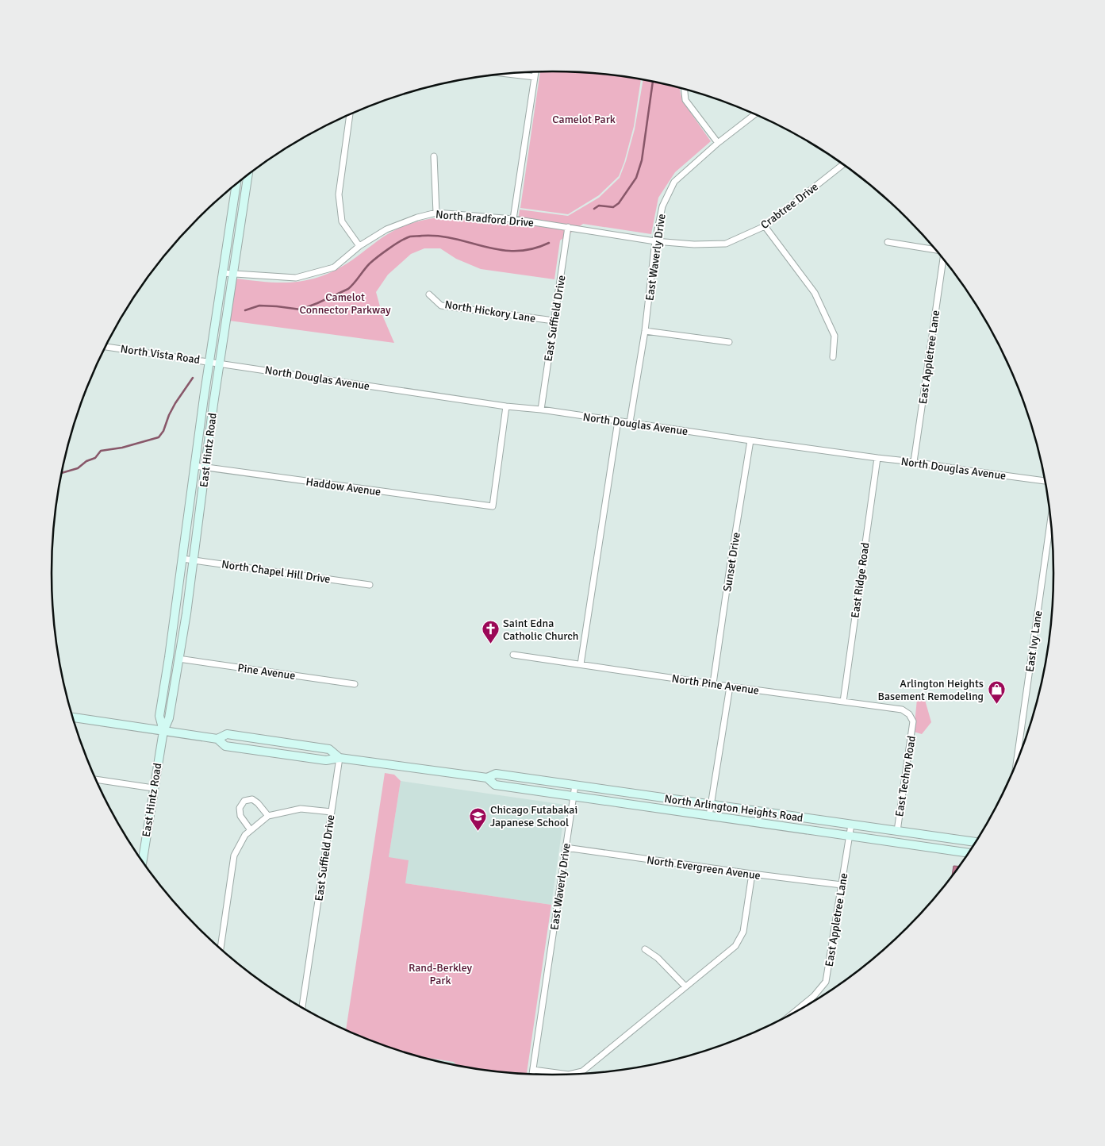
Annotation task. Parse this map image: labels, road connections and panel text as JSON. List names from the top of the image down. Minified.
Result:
{"streets":{"main road":["East Hintz Road","North Arlington Heights Road"],"street":["Crabtree Drive","North Bradford Drive","East Waverly Drive","North Hickory Lane","East Suffield Drive","North Vista Road","East Appletree Lane","North Douglas Avenue","Haddow Avenue","Sunset Drive","North Chapel Hill Drive","East Ridge Road","East Ivy Lane","Pine Avenue","North Pine Avenue","East Techny Road","North Evergreen Avenue"]},"crossings":[["Crabtree Drive","North Bradford Drive"],["Crabtree Drive","East Waverly Drive"],["North Bradford Drive","East Waverly Drive"],["North Bradford Drive","East Suffield Drive"],["North Bradford Drive","East Hintz Road"],["East Waverly Drive","North Douglas Avenue"],["East Waverly Drive","North Arlington Heights Road"],["East Waverly Drive","North Evergreen Avenue"],["North Hickory Lane","East Suffield Drive"],["East Suffield Drive","North Douglas Avenue"],["East Suffield Drive","North Arlington Heights Road"],["North Vista Road","North Douglas Avenue"],["North Vista Road","East Hintz Road"],["East Appletree Lane","North Douglas Avenue"],["East Appletree Lane","North Arlington Heights Road"],["East Appletree Lane","North Evergreen Avenue"],["North Douglas Avenue","East Hintz Road"],["North Douglas Avenue","Haddow Avenue"],["North Douglas Avenue","Sunset Drive"],["North Douglas Avenue","East Ridge Road"],["East Hintz Road","Haddow Avenue"],["East Hintz Road","North Chapel Hill Drive"],["East Hintz Road","Pine Avenue"],["East Hintz Road","North Arlington Heights Road"],["Sunset Drive","North Pine Avenue"],["East Ridge Road","North Pine Avenue"],["North Pine Avenue","East Techny Road"],["East Techny Road","North Arlington Heights Road"]],"parks":["Camelot Park","Camelot Connector Parkway","Rand-Berkley Park"],"places":{"church":["Saint Edna Catholic Church"],"shop":["Arlington Heights Basement Remodeling"],"school or university":["Chicago Futabakai Japanese School"]}}
